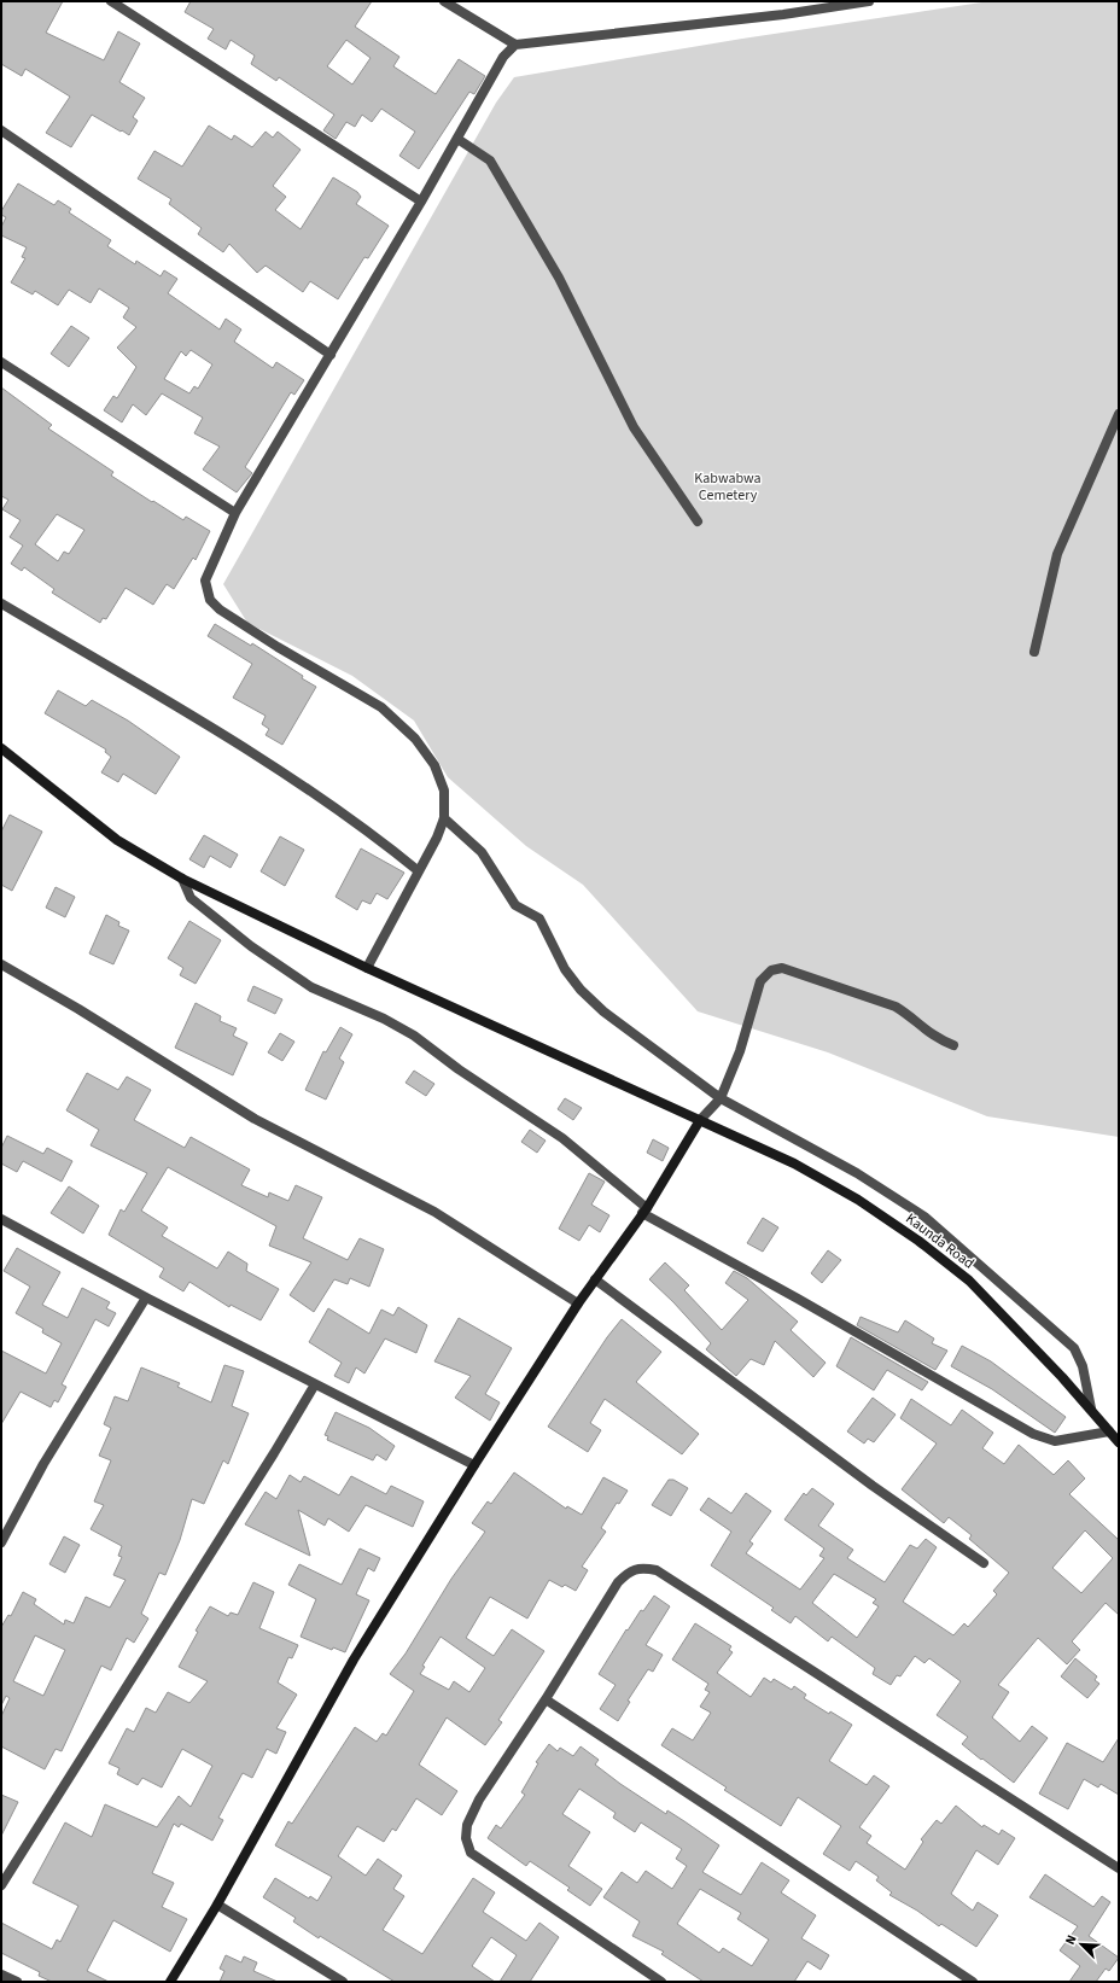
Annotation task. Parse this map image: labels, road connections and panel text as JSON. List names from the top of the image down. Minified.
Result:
{"streets":{"street":["Kaunda Road"]},"parks":["Kabwabwa Cemetery"],"north":"top left"}
